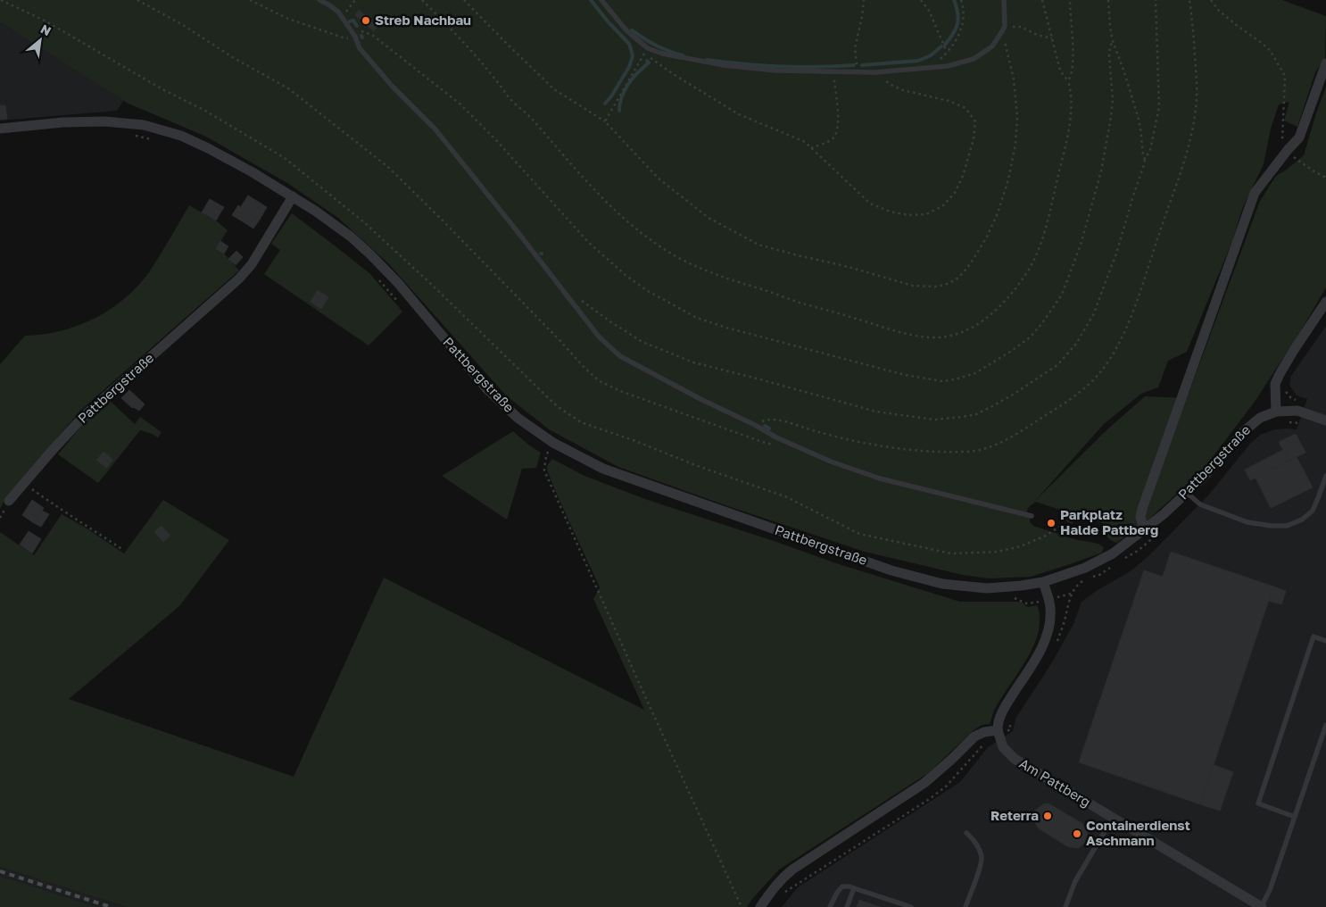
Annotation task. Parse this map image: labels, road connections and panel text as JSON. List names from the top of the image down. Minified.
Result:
{"streets":{"street":["Pattbergstraße","Am Pattberg"]},"places":["Streb Nachbau","Parkplatz Halde Pattberg","Reterra","Containerdienst Aschmann"],"north":"top right"}
